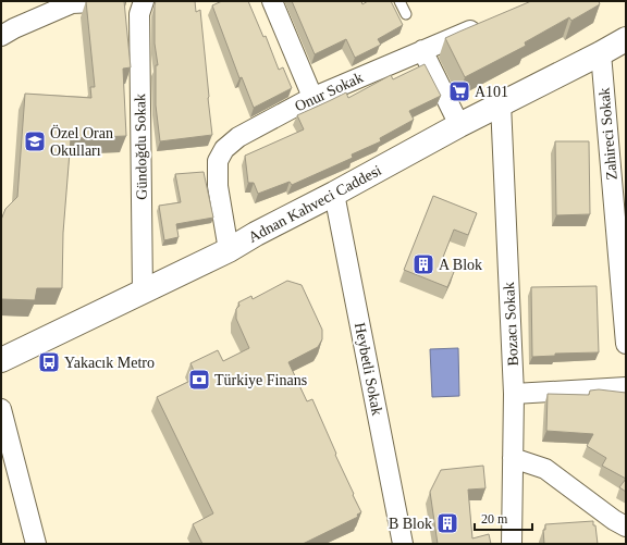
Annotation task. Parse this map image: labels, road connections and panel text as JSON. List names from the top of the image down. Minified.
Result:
{"streets":{"main road":["Adnan Kahveci Caddesi"],"street":["Onur Sokak","Zahireci Sokak","Gündoğdu Sokak","Bozacı Sokak","Heybetli Sokak"]},"crossings":[["Onur Sokak","Adnan Kahveci Caddesi"],["Zahireci Sokak","Adnan Kahveci Caddesi"],["Gündoğdu Sokak","Adnan Kahveci Caddesi"],["Adnan Kahveci Caddesi","Bozacı Sokak"],["Adnan Kahveci Caddesi","Heybetli Sokak"]],"places":{"supermarket":["A101"],"school or university":["Özel Oran Okulları"],"building":["A Blok","B Blok"],"bus stop":["Yakacık Metro"],"bank":["Türkiye Finans"]},"scale_bar":"20 m"}
